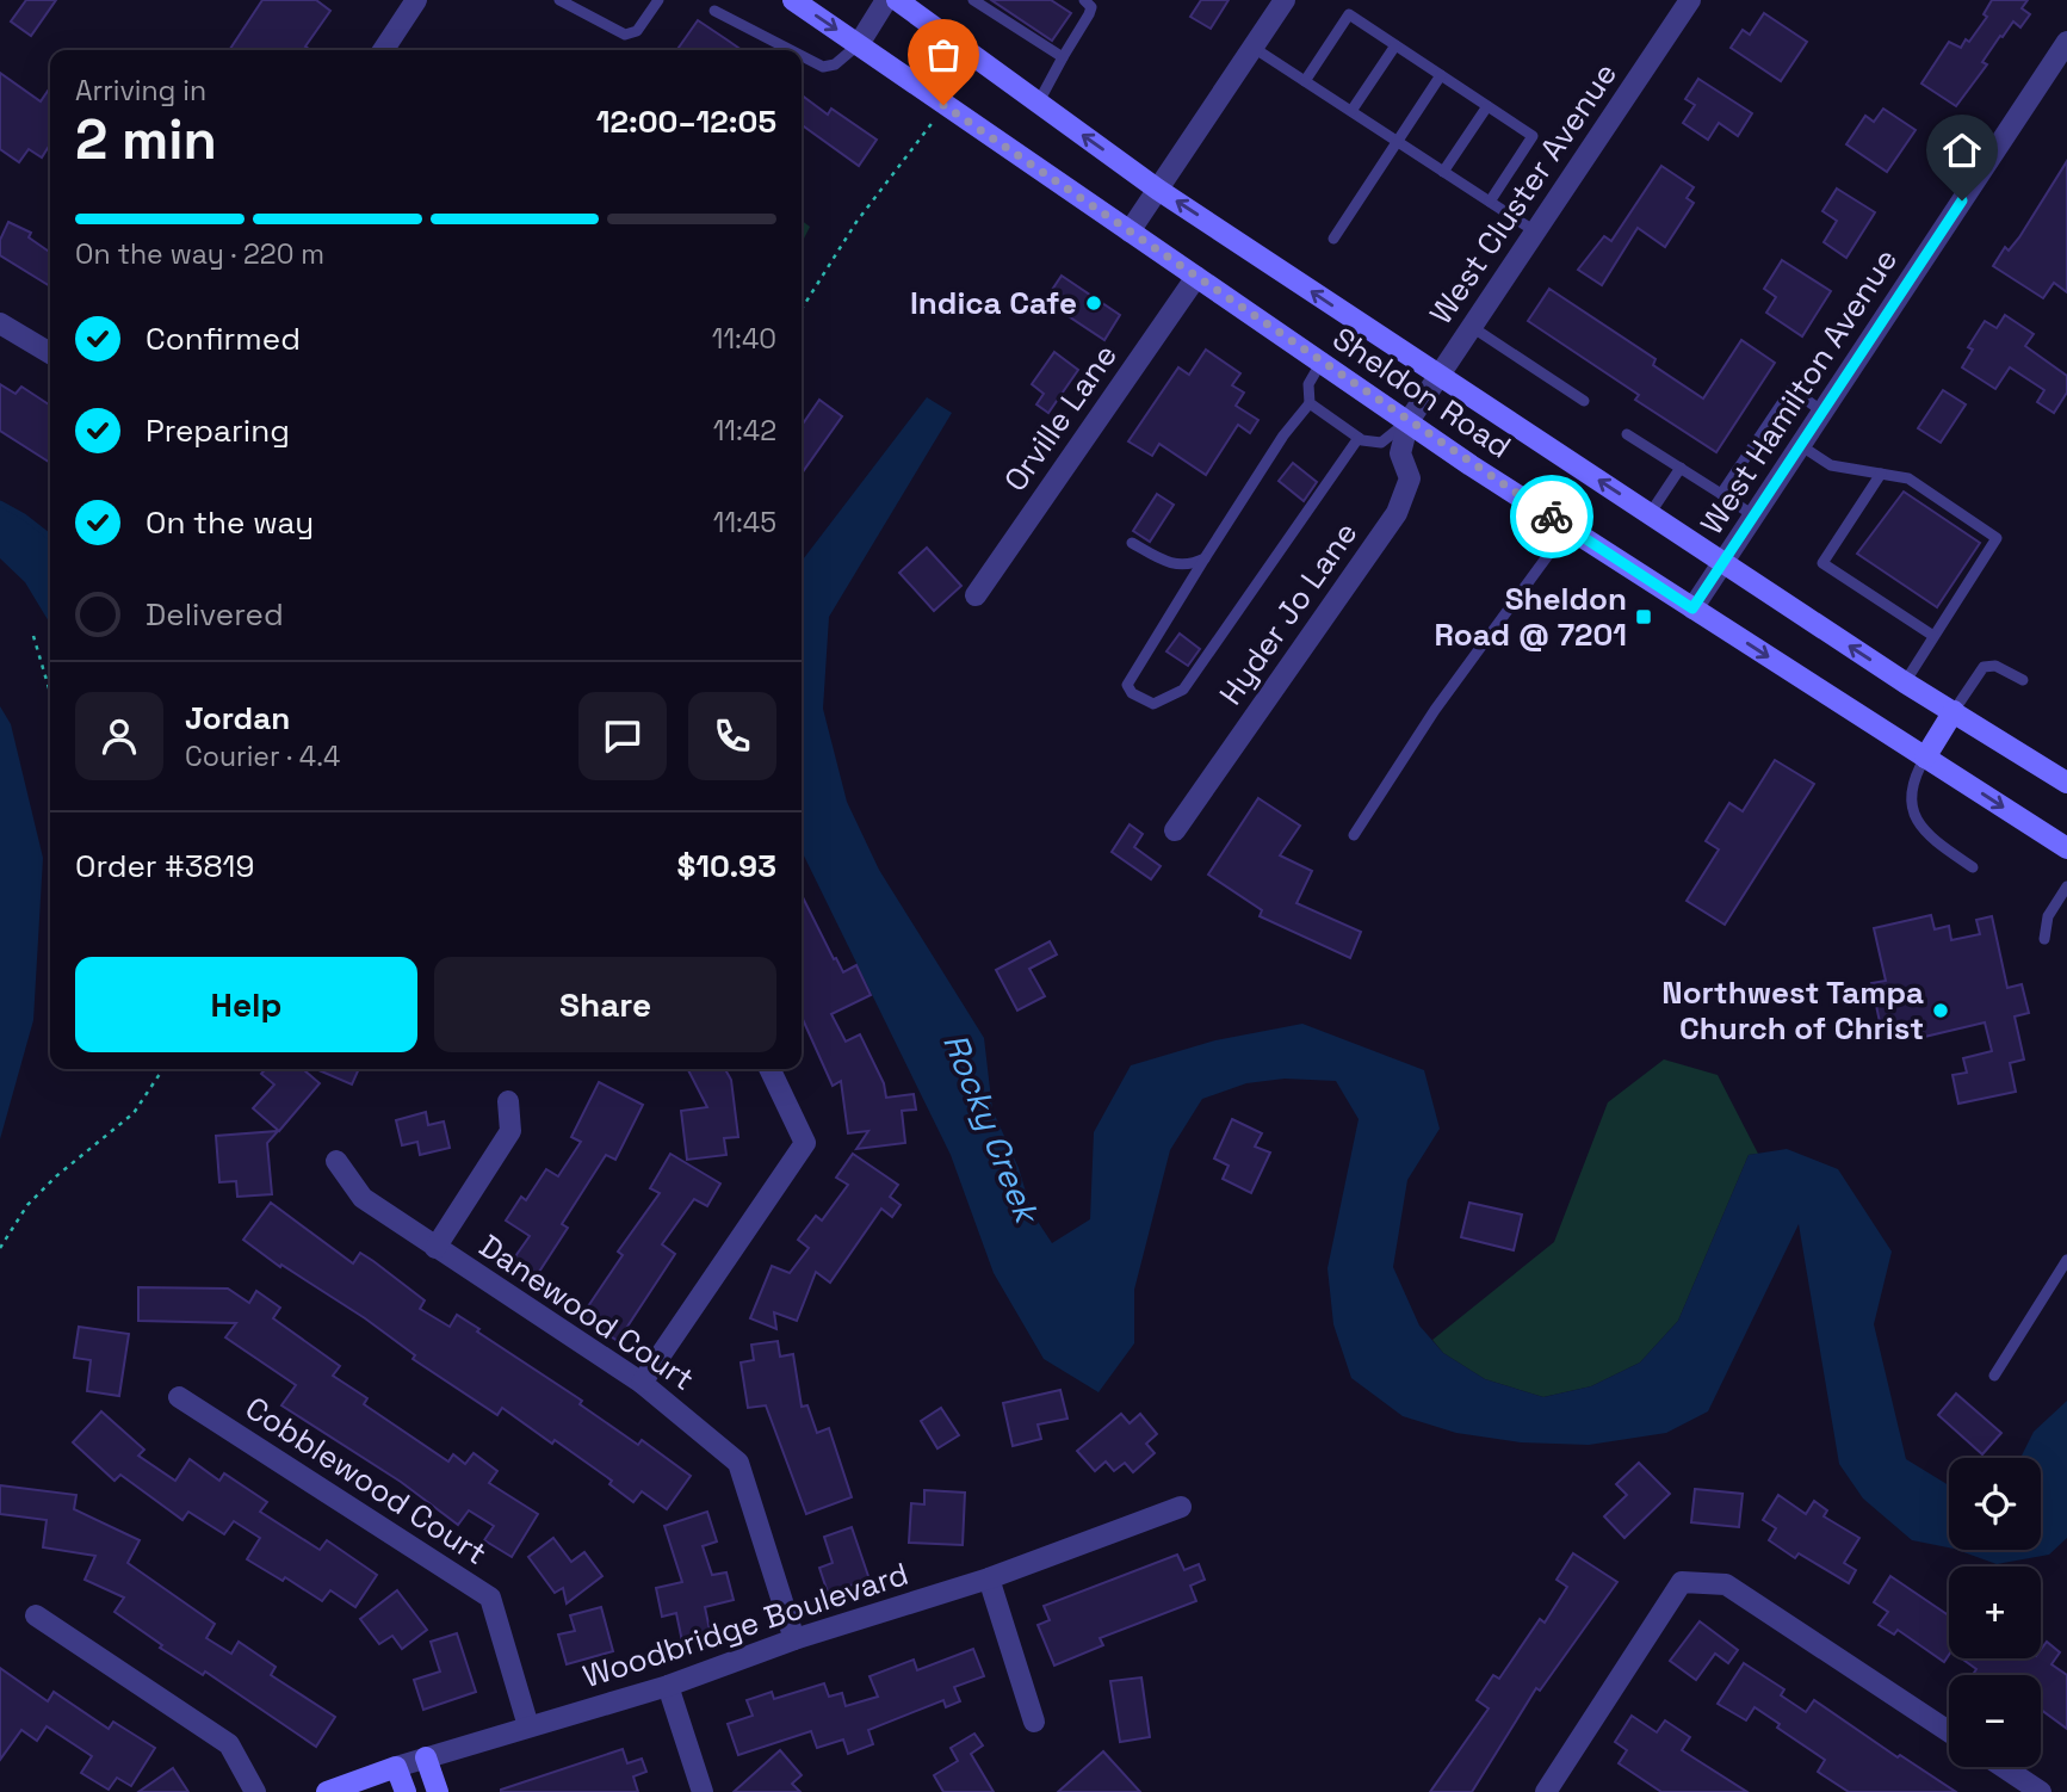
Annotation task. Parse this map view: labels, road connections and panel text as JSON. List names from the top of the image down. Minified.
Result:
{"streets":{"main road":["Sheldon Road","Woodbridge Boulevard"],"street":["West Cluster Avenue","West Hamilton Avenue","Orville Lane","Hyder Jo Lane","Danewood Court","Cobblewood Court"]},"crossings":[["West Cluster Avenue","Sheldon Road"],["West Cluster Avenue","Hyder Jo Lane"],["West Hamilton Avenue","Sheldon Road"],["Sheldon Road","Orville Lane"],["Sheldon Road","Hyder Jo Lane"],["Danewood Court","Woodbridge Boulevard"],["Cobblewood Court","Woodbridge Boulevard"]],"water":["Rocky Creek"],"places":{"other":["Indica Cafe","Northwest Tampa Church of Christ"],"transit":["Sheldon Road @ 7201"]},"page":{"heading":["2 min","Arriving in","12:00–12:05"],"panel":["Jordan","Courier · 4.4","Order #3819","$10.93"],"bar":"On the way · 220 m","list":[["Confirmed","11:40"],["Preparing","11:42"],["On the way","11:45"],"Delivered"],"buttons":["Help","Share"],"map_buttons":["+","−"]}}
